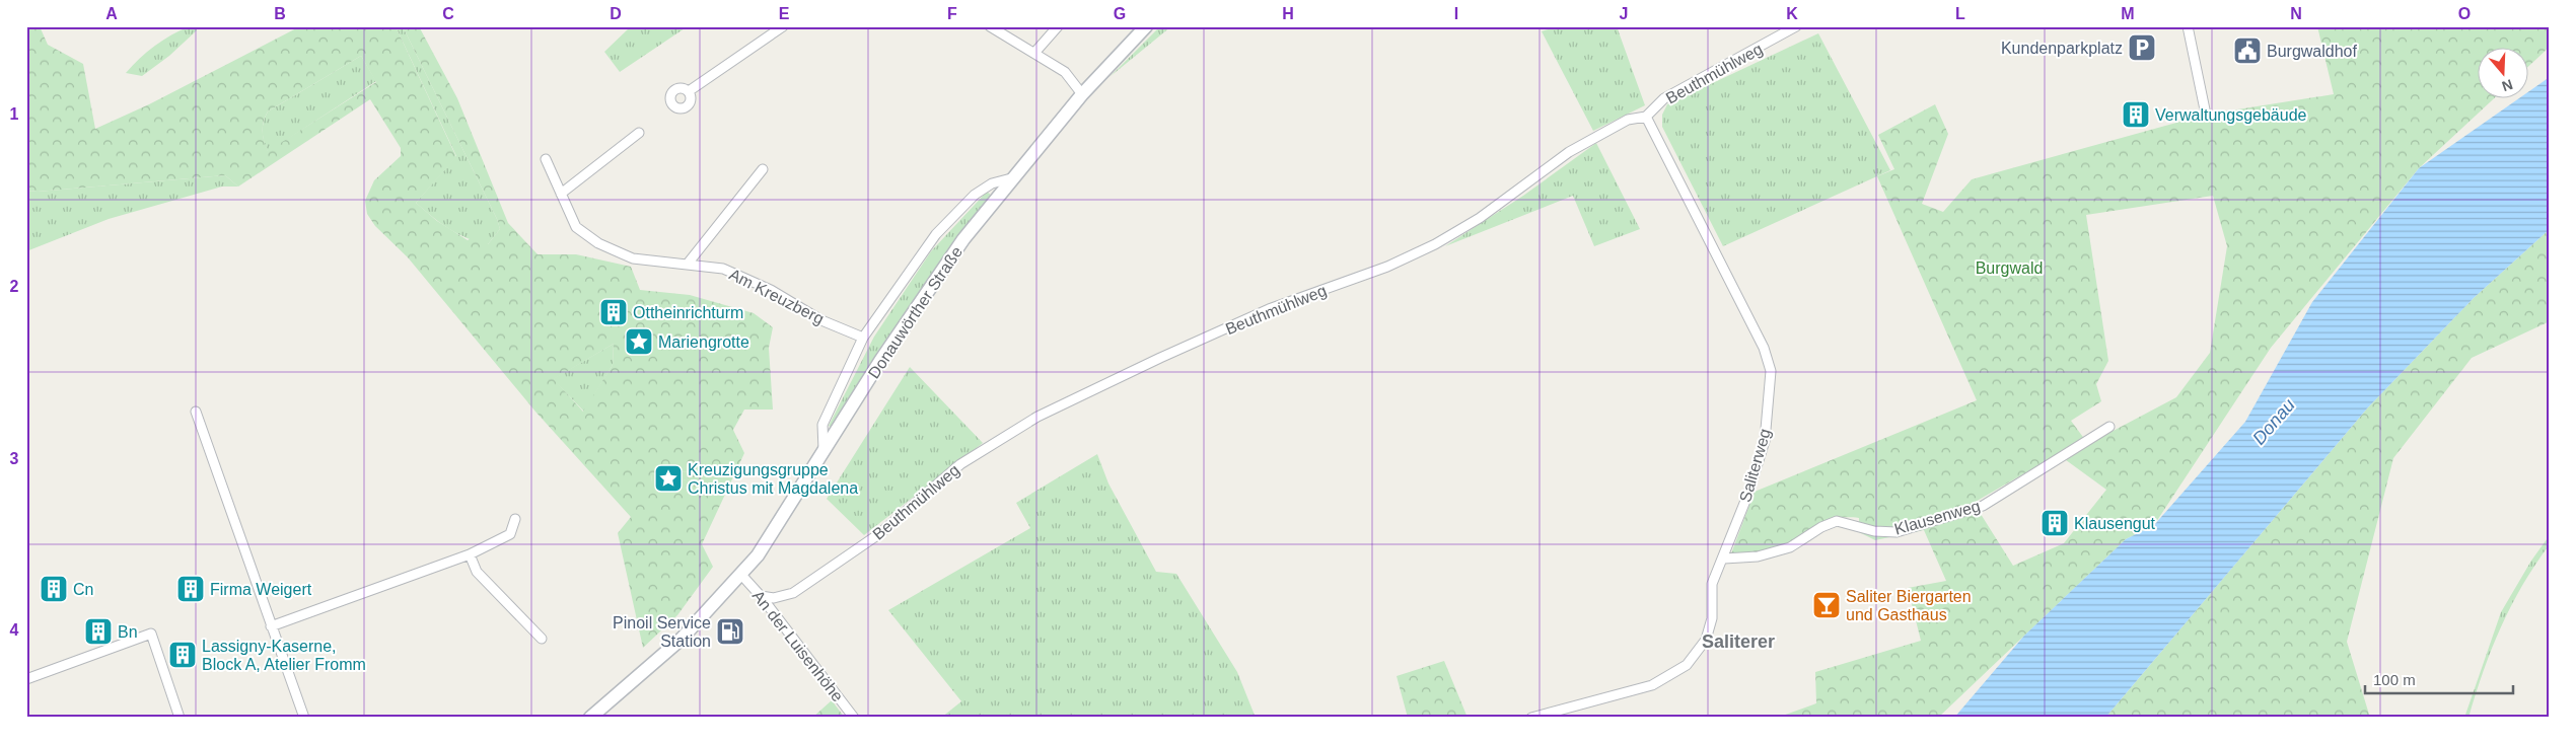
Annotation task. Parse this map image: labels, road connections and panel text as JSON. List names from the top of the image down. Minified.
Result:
{"streets":{"main road":["Donauwörther Straße"],"street":["Beuthmühlweg","Am Kreuzberg","Saliterweg","Klausenweg","An der Luisenhöhe"]},"crossings":[["Beuthmühlweg","Saliterweg"],["Beuthmühlweg","An der Luisenhöhe"],["Am Kreuzberg","Donauwörther Straße"],["Donauwörther Straße","An der Luisenhöhe"],["Saliterweg","Klausenweg"]],"districts":["Saliterer"],"water":["Donau"],"parks":["Burgwald"],"places":{"parking":["Kundenparkplatz"],"public building":["Burgwaldhof"],"building":["Verwaltungsgebäude","Ottheinrichturm","Klausengut","Cn","Firma Weigert","Bn","Lassigny-Kaserne, Block A, Atelier Fromm"],"place":["Mariengrotte","Kreuzigungsgruppe Christus mit Magdalena"],"bar":["Saliter Biergarten und Gasthaus"],"fuel station":["Pinoil Service Station"]},"scale_bar":"100 m","north":"bottom","grid":{"columns":["A","B","C","D","E","F","G","H","I","J","K","L","M","N","O"],"rows":["1","2","3","4"]}}
